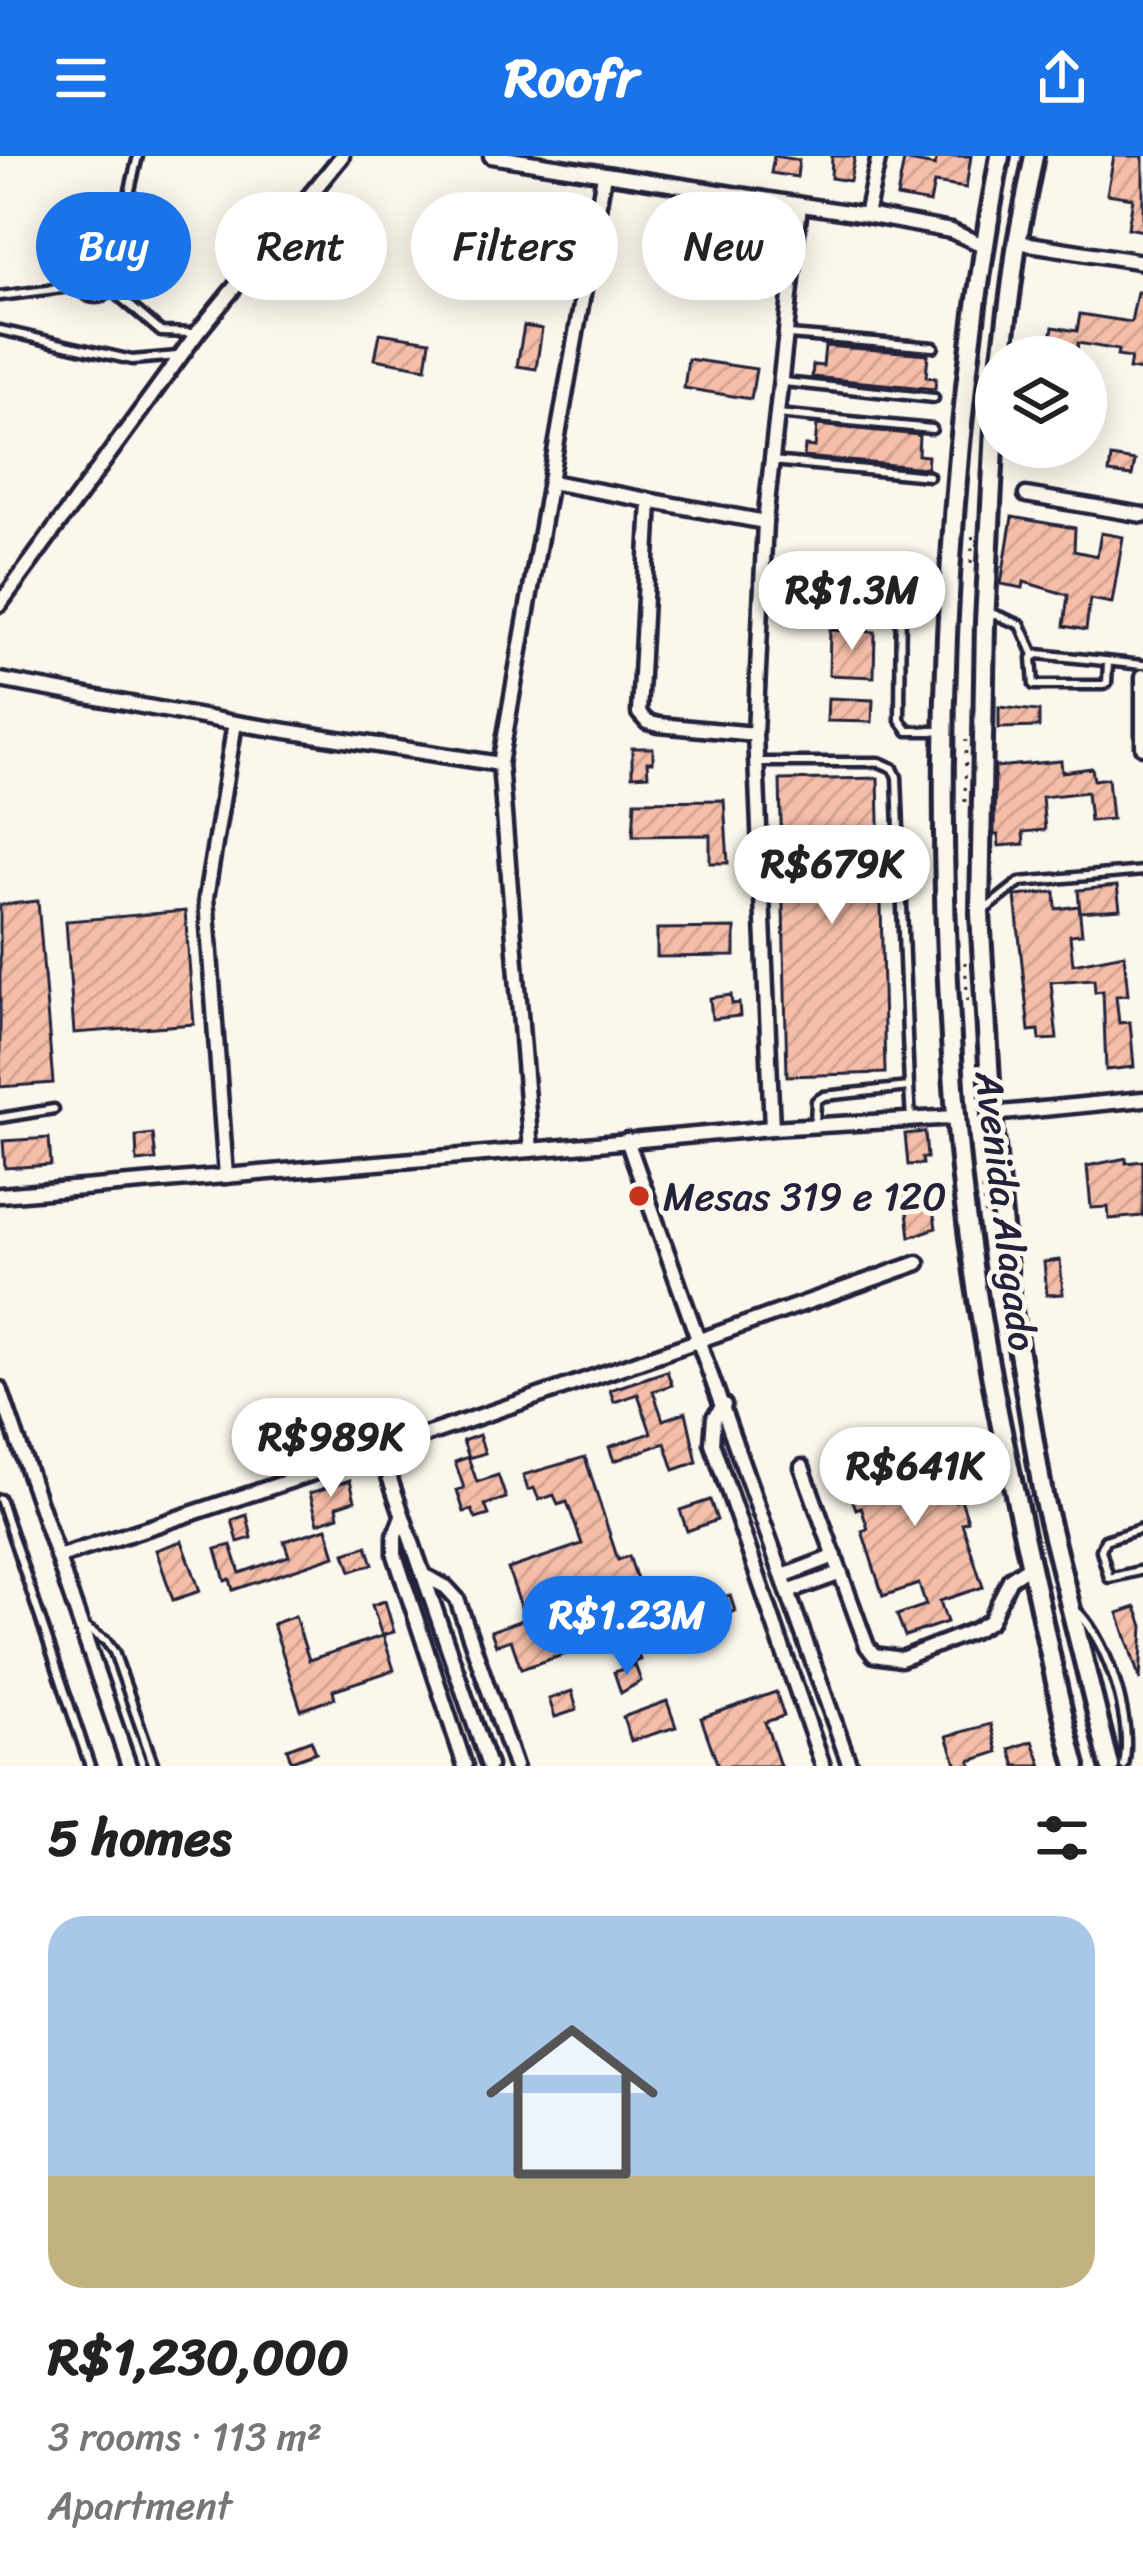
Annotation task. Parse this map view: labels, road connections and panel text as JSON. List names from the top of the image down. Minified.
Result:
{"streets":{"main road":["Avenida Alagado"]},"places":["Mesas 319 e 120"],"page":{"header":"Roofr","chip":["Buy","Rent","Filters","New"],"price":["R$1.3M","R$679K","R$989K","R$641K","R$1.23M"],"heading":"5 homes","list":[{"name":"R$1,230,000","note":"3 rooms · 113 m² · Apartment"}]}}
